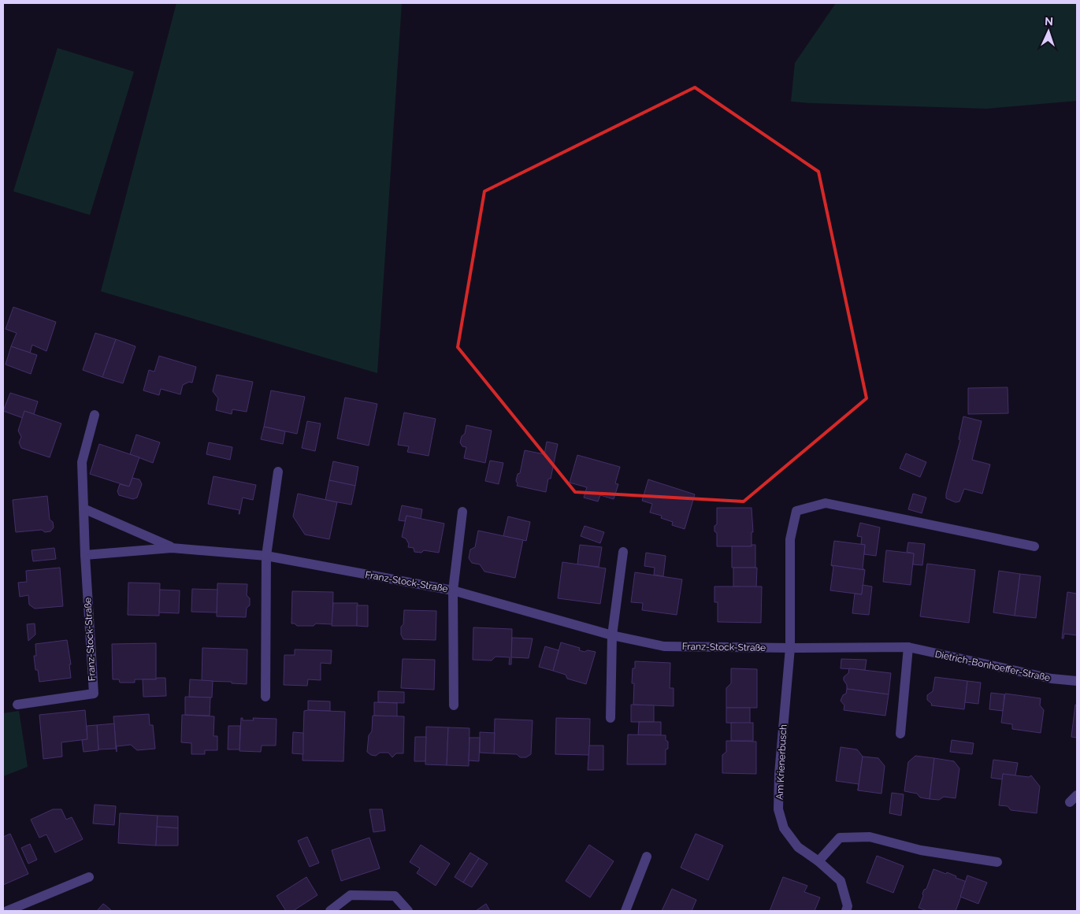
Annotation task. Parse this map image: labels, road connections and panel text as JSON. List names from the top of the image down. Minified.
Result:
{"streets":{"street":["Franz-Stock-Straße","Dietrich-Bonhoeffer-Straße","Am Krienerbusch"]},"crossings":[["Franz-Stock-Straße","Dietrich-Bonhoeffer-Straße"],["Franz-Stock-Straße","Am Krienerbusch"],["Dietrich-Bonhoeffer-Straße","Am Krienerbusch"]],"north":"top"}
